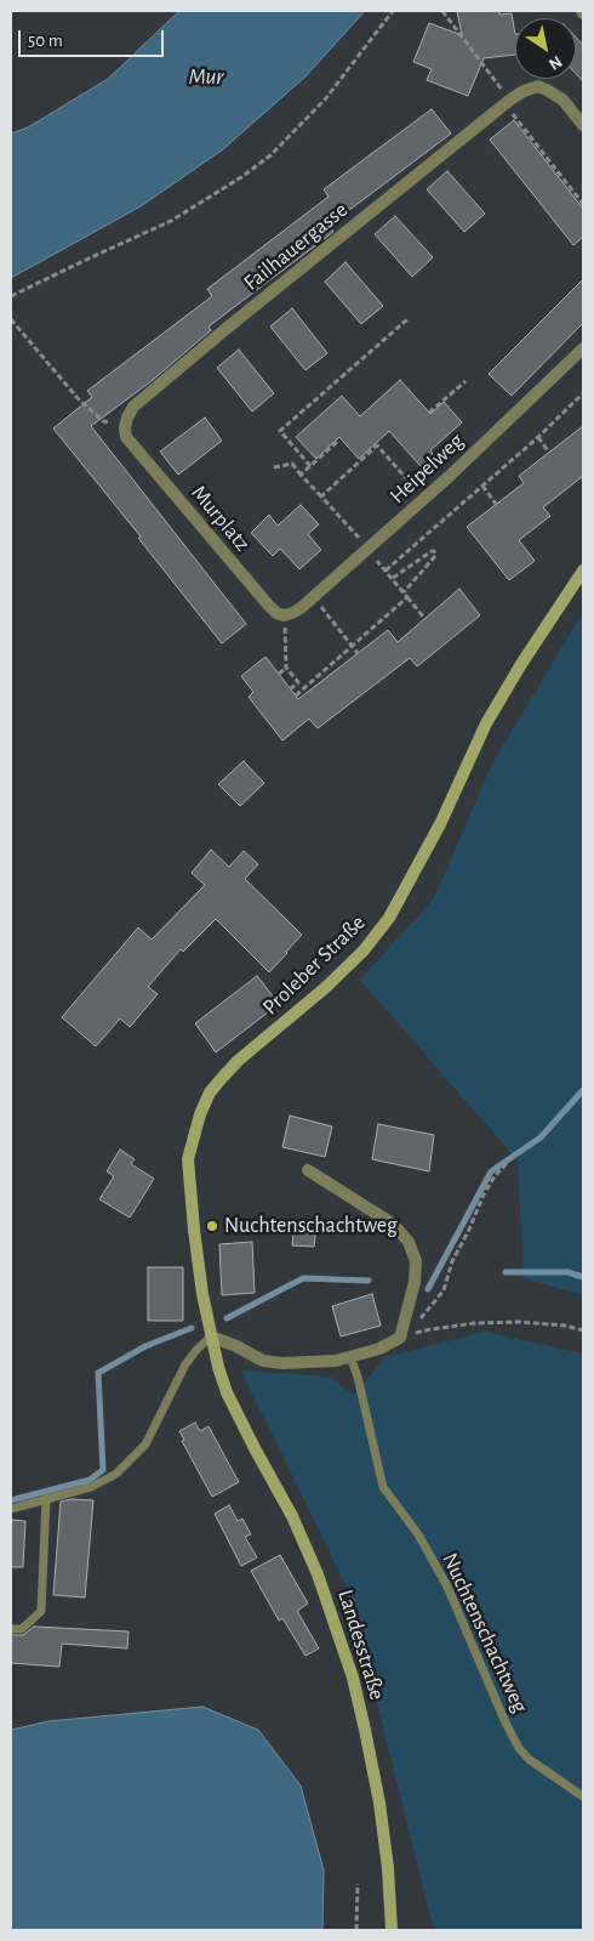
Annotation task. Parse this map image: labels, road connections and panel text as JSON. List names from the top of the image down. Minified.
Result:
{"streets":{"main road":["Proleber Straße","Landesstraße"],"street":["Failhauergasse","Heipelweg","Murplatz"],"lane":["Nuchtenschachtweg"]},"crossings":[["Failhauergasse","Murplatz"],["Heipelweg","Murplatz"],["Proleber Straße","Landesstraße"]],"water":["Mur"],"places":["Nuchtenschachtweg"],"scale_bar":"50 m","north":"bottom right"}
